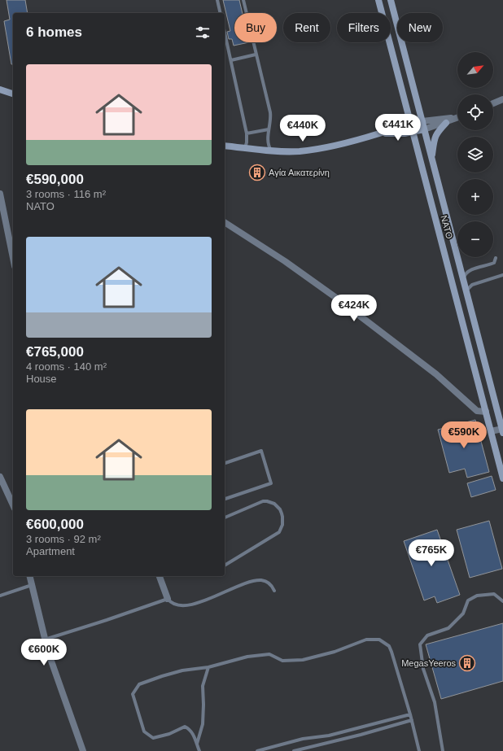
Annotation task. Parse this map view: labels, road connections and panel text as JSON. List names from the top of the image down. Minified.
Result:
{"streets":{"main road":["ΝΑΤΟ"]},"places":{"building":["Αγία Αικατερίνη","MegasYeeros"]},"north":"top right","page":{"chip":["Buy","Rent","Filters","New"],"heading":"6 homes","map_buttons":["+","−"],"list":[{"name":"€590,000","note":"3 rooms · 116 m² · ΝΑΤΟ"},{"name":"€765,000","note":"4 rooms · 140 m² · House"},{"name":"€600,000","note":"3 rooms · 92 m² · Apartment"}],"price":["€441K","€440K","€424K","€590K","€765K","€600K"]}}
